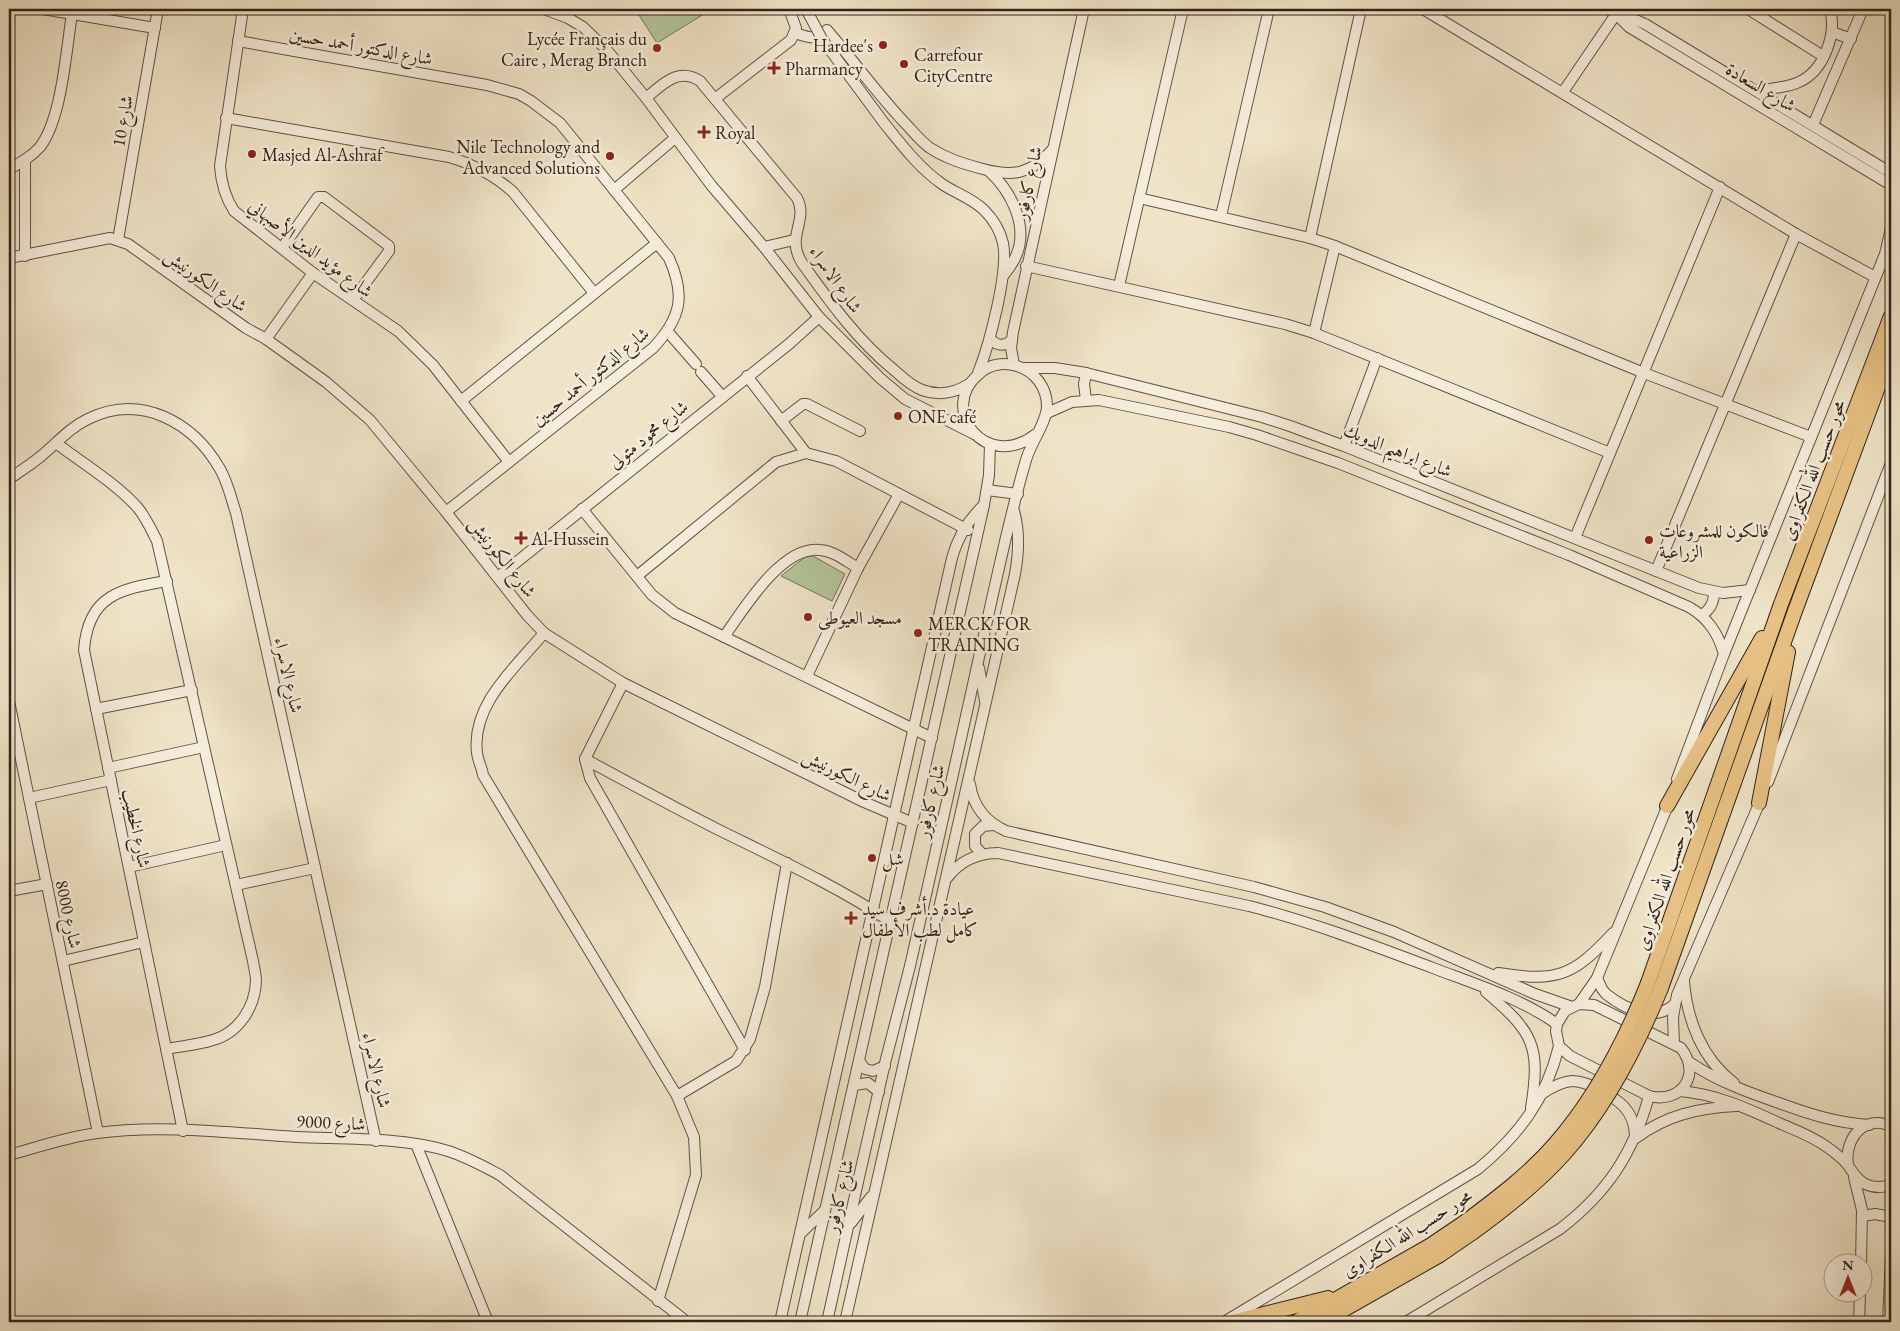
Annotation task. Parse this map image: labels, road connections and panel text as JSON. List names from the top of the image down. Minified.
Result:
{"streets":{"main road":["محور حسب الله الكفراوى"],"street":["شارع الدكتور أحمد حسين","شارع السعادة","شارع 10","شارع كارفور","شارع مؤيد الدين الأصبهاني","شارع الاسراء","شارع الكورنيش","شارع محمود متولى","شارع ابراهيم الدوبك","شارع الخطيب","شارع 8000","شارع 9000"]},"crossings":[["شارع الدكتور أحمد حسين","شارع مؤيد الدين الأصبهاني"],["شارع الدكتور أحمد حسين","شارع الكورنيش"],["شارع 10","شارع الكورنيش"],["شارع كارفور","شارع الاسراء"],["شارع كارفور","شارع الكورنيش"],["شارع كارفور","شارع ابراهيم الدوبك"],["شارع الاسراء","شارع محمود متولى"],["شارع الاسراء","شارع ابراهيم الدوبك"],["شارع الاسراء","شارع 9000"],["شارع الكورنيش","شارع محمود متولى"],["شارع الخطيب","شارع 9000"],["شارع 8000","شارع 9000"]],"places":{"other":["Hardee's","Lycée Français du Caire , Merag Branch","Carrefour CityCentre","Masjed Al-Ashraf","Nile Technology and Advanced Solutions","ONE café","فالكون للمشروعات الزراعية","مسجد العيوطى","MERCK FOR TRAINING","شل"],"health":["Pharmancy","Royal","Al-Hussein","عيادة د.أشرف سيد كامل لطب الأطفال"]},"north":"top"}
